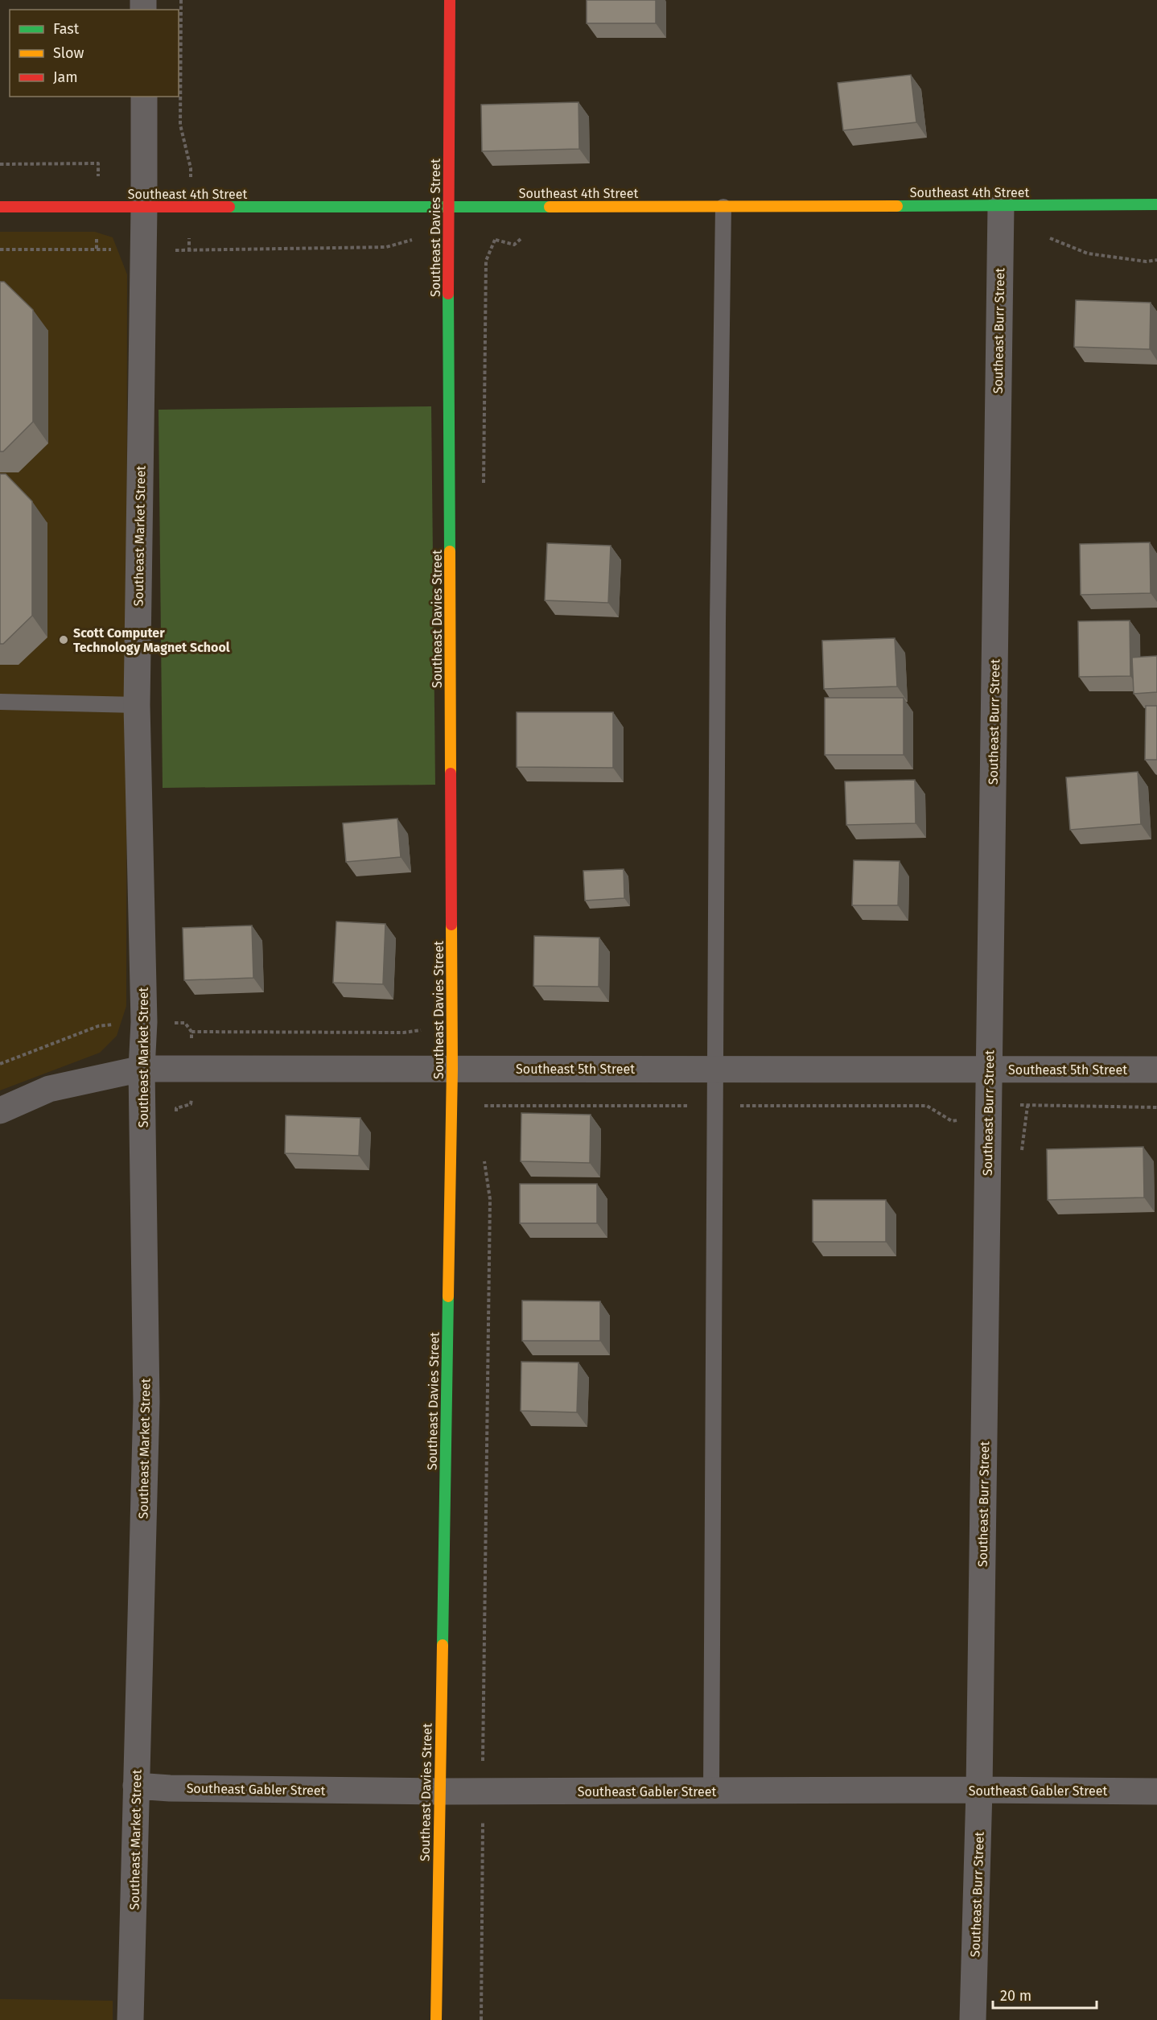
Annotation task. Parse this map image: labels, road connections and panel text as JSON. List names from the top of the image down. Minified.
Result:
{"streets":{"street":["Southeast 4th Street","Southeast Davies Street","Southeast Burr Street","Southeast Market Street","Southeast 5th Street","Southeast Gabler Street"]},"crossings":[["Southeast 4th Street","Southeast Davies Street"],["Southeast 4th Street","Southeast Burr Street"],["Southeast 4th Street","Southeast Market Street"],["Southeast Davies Street","Southeast 5th Street"],["Southeast Davies Street","Southeast Gabler Street"],["Southeast Burr Street","Southeast 5th Street"],["Southeast Burr Street","Southeast Gabler Street"],["Southeast Market Street","Southeast 5th Street"],["Southeast Market Street","Southeast Gabler Street"]],"places":["Scott Computer Technology Magnet School"],"legend":["Fast","Slow","Jam"],"scale_bar":"20 m"}
